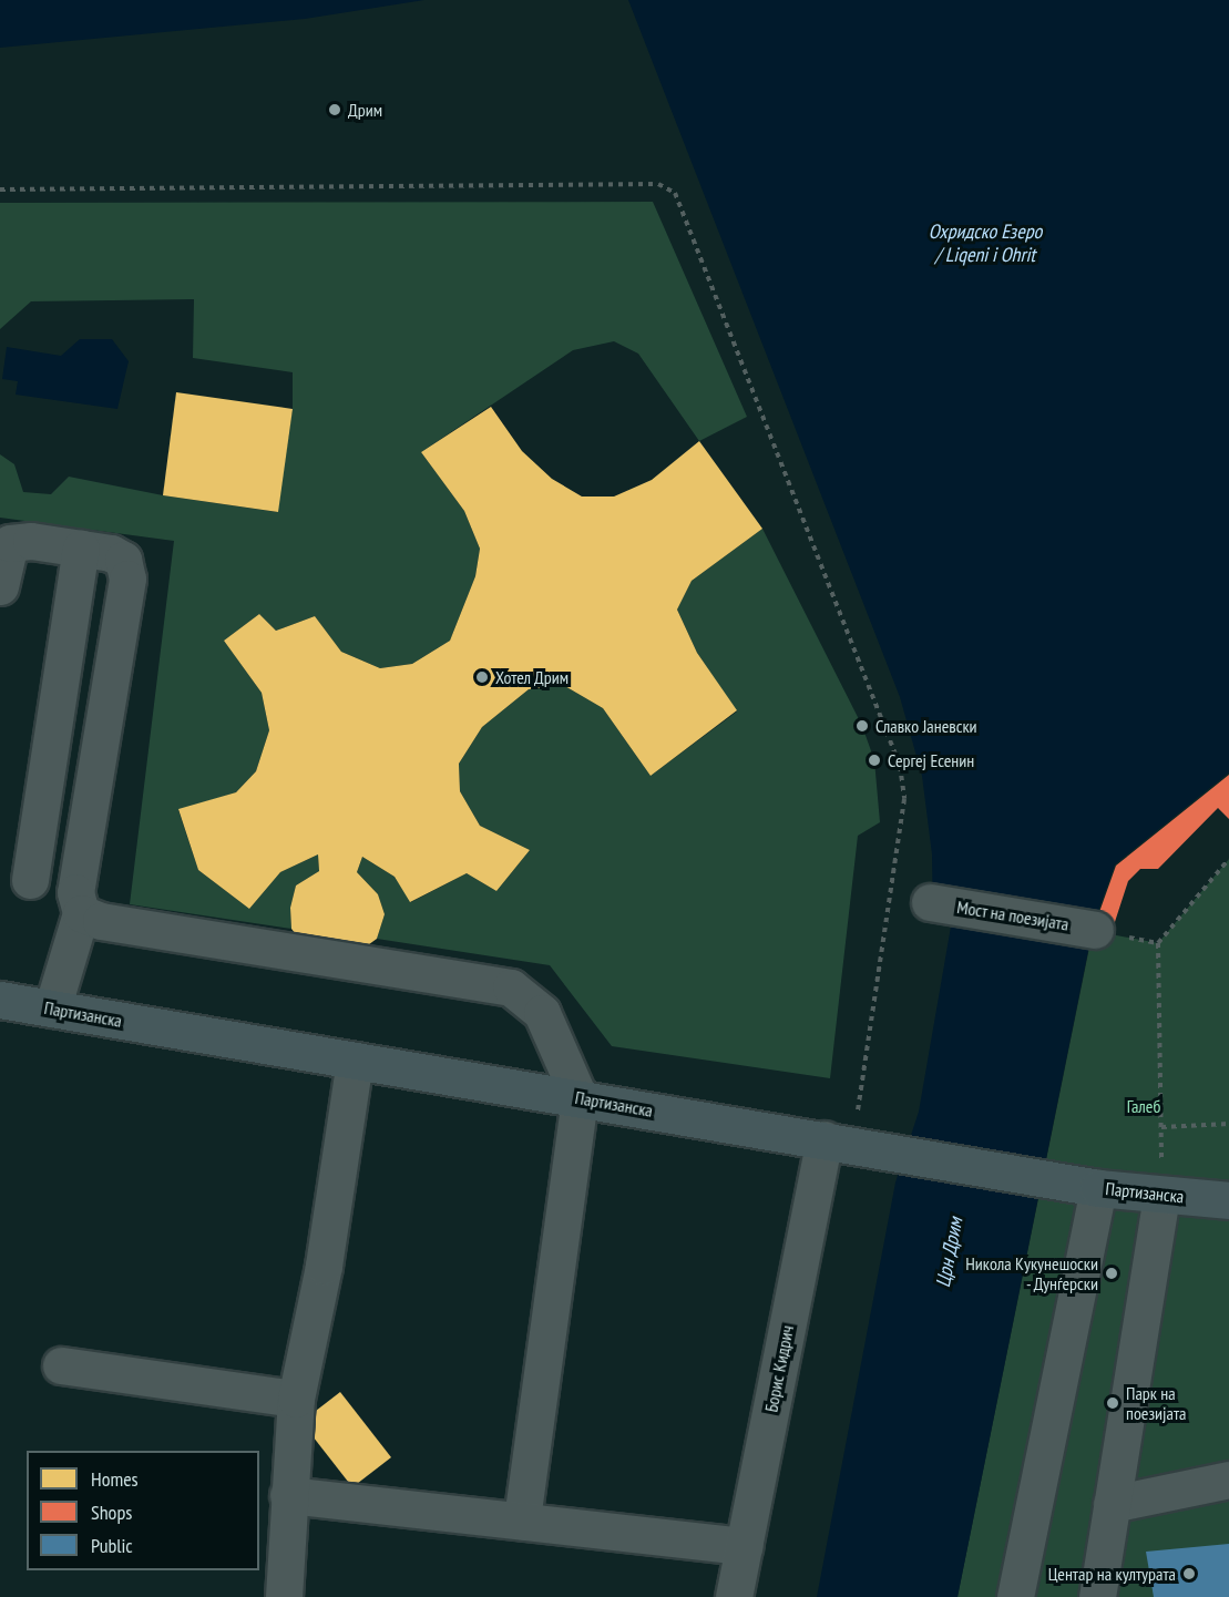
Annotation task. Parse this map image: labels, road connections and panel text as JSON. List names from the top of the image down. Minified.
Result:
{"streets":{"main road":["Партизанска"],"street":["Мост на поезијата","Борис Кидрич"]},"crossings":[["Партизанска","Борис Кидрич"]],"water":["Охридско Езеро / Liqeni i Ohrit","Црн Дрим"],"parks":["Галеб"],"places":["Дрим","Хотел Дрим","Славко Јаневски","Сергеј Есенин","Никола Кукунешоски - Дунѓерски","Парк на поезијата","Центар на културата"],"legend":["Homes","Shops","Public"]}
